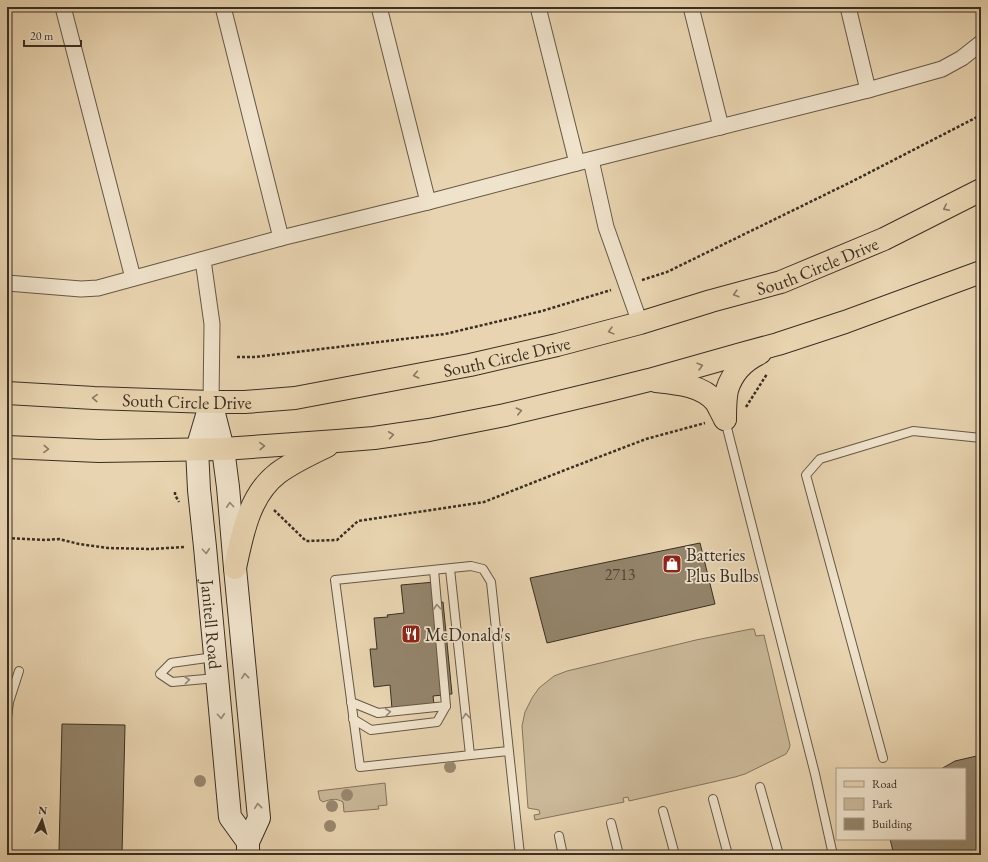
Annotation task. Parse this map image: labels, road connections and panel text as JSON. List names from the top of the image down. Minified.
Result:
{"streets":{"main road":["South Circle Drive"],"street":["Janitell Road"]},"crossings":[["South Circle Drive","Janitell Road"]],"places":{"shop":["Batteries Plus Bulbs"],"restaurant":["McDonald's"]},"house_numbers":["2713"],"legend":["Road","Park","Building"],"scale_bar":"20 m","north":"top"}
